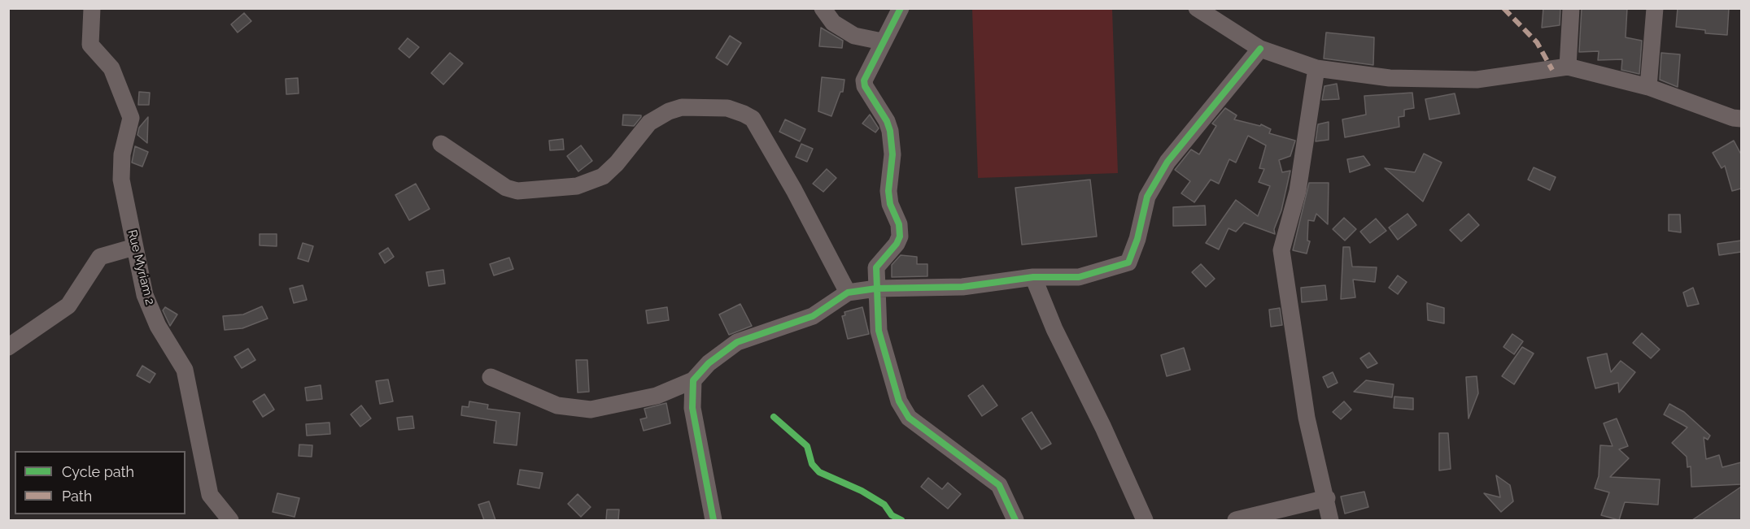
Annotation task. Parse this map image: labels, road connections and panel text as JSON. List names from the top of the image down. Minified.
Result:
{"streets":{"street":["Rue Myriam 2"]},"legend":["Cycle path","Path"]}
